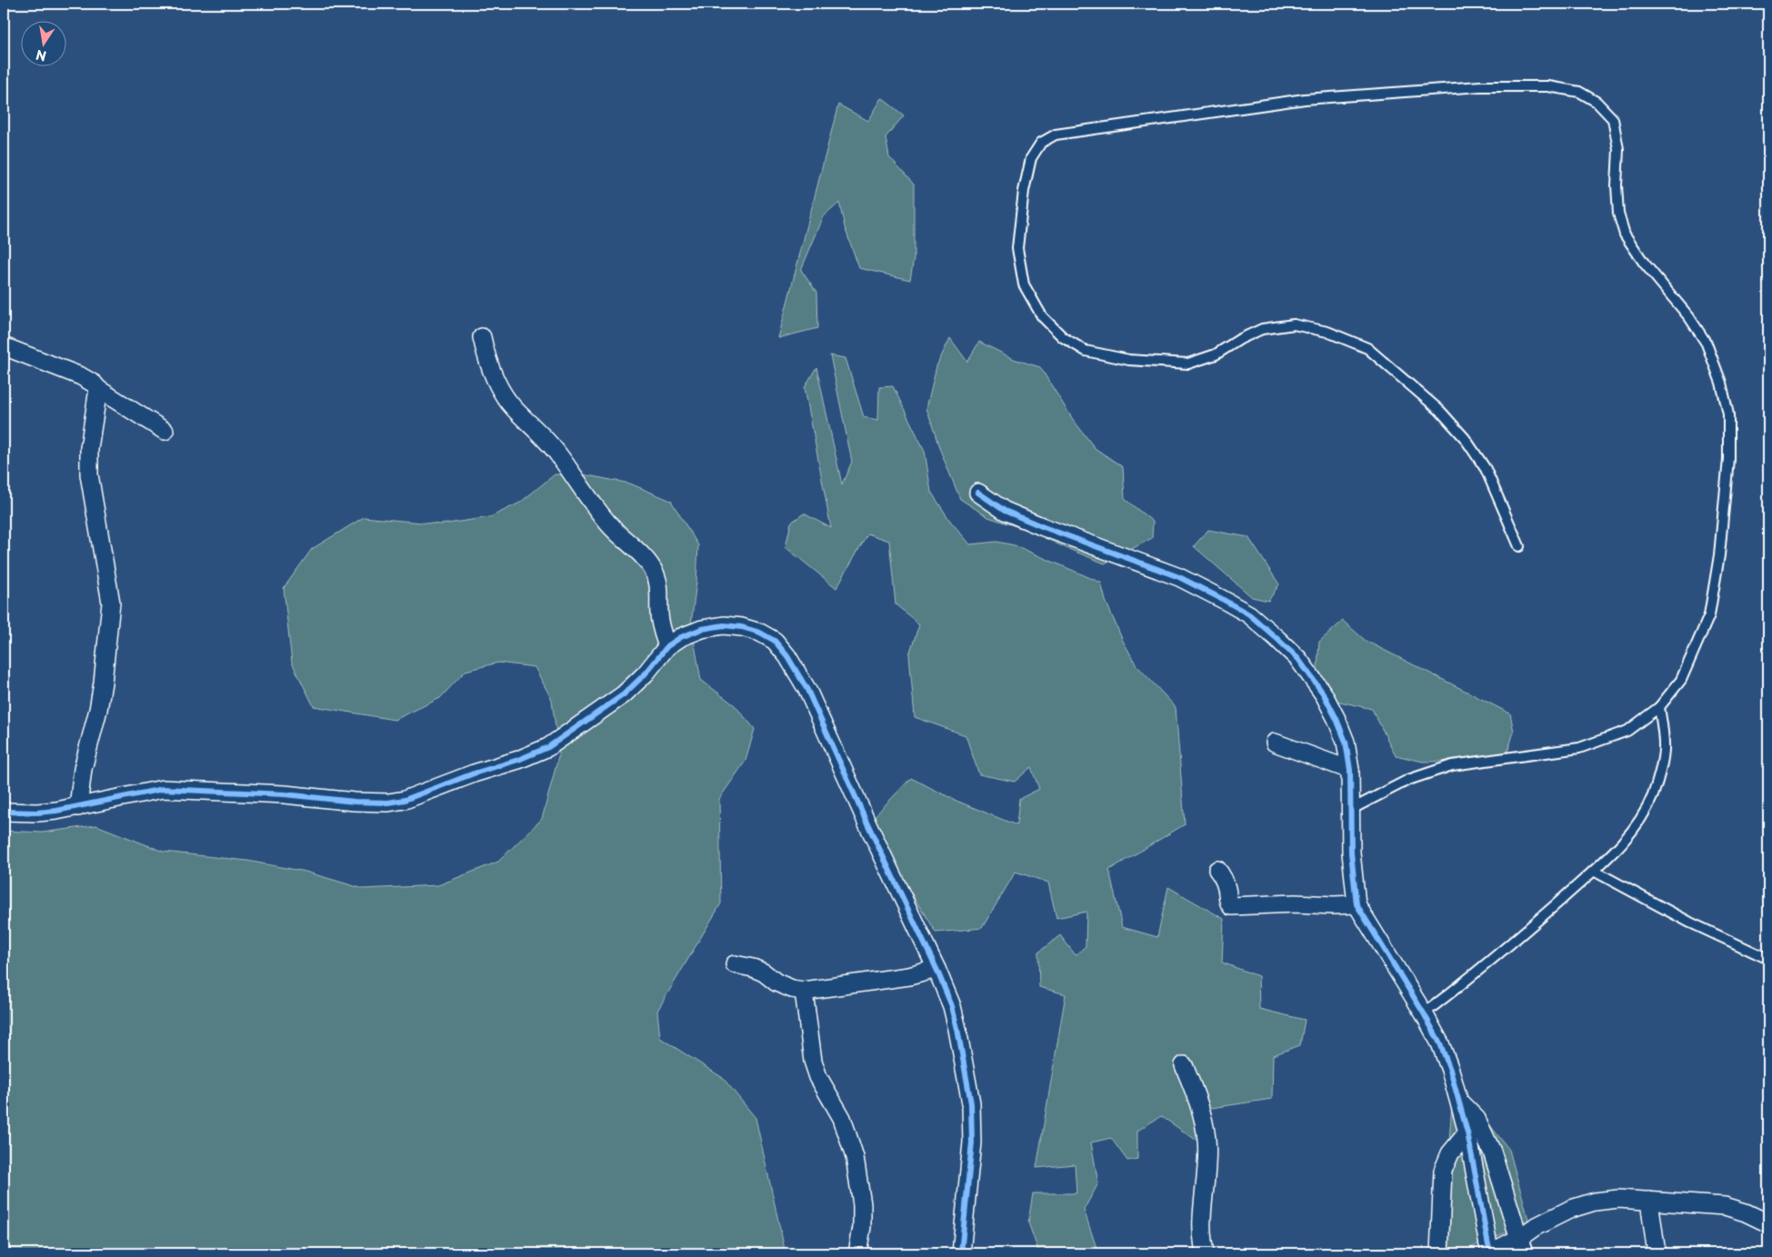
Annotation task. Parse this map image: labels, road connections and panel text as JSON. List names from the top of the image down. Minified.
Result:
{"north":"bottom"}
